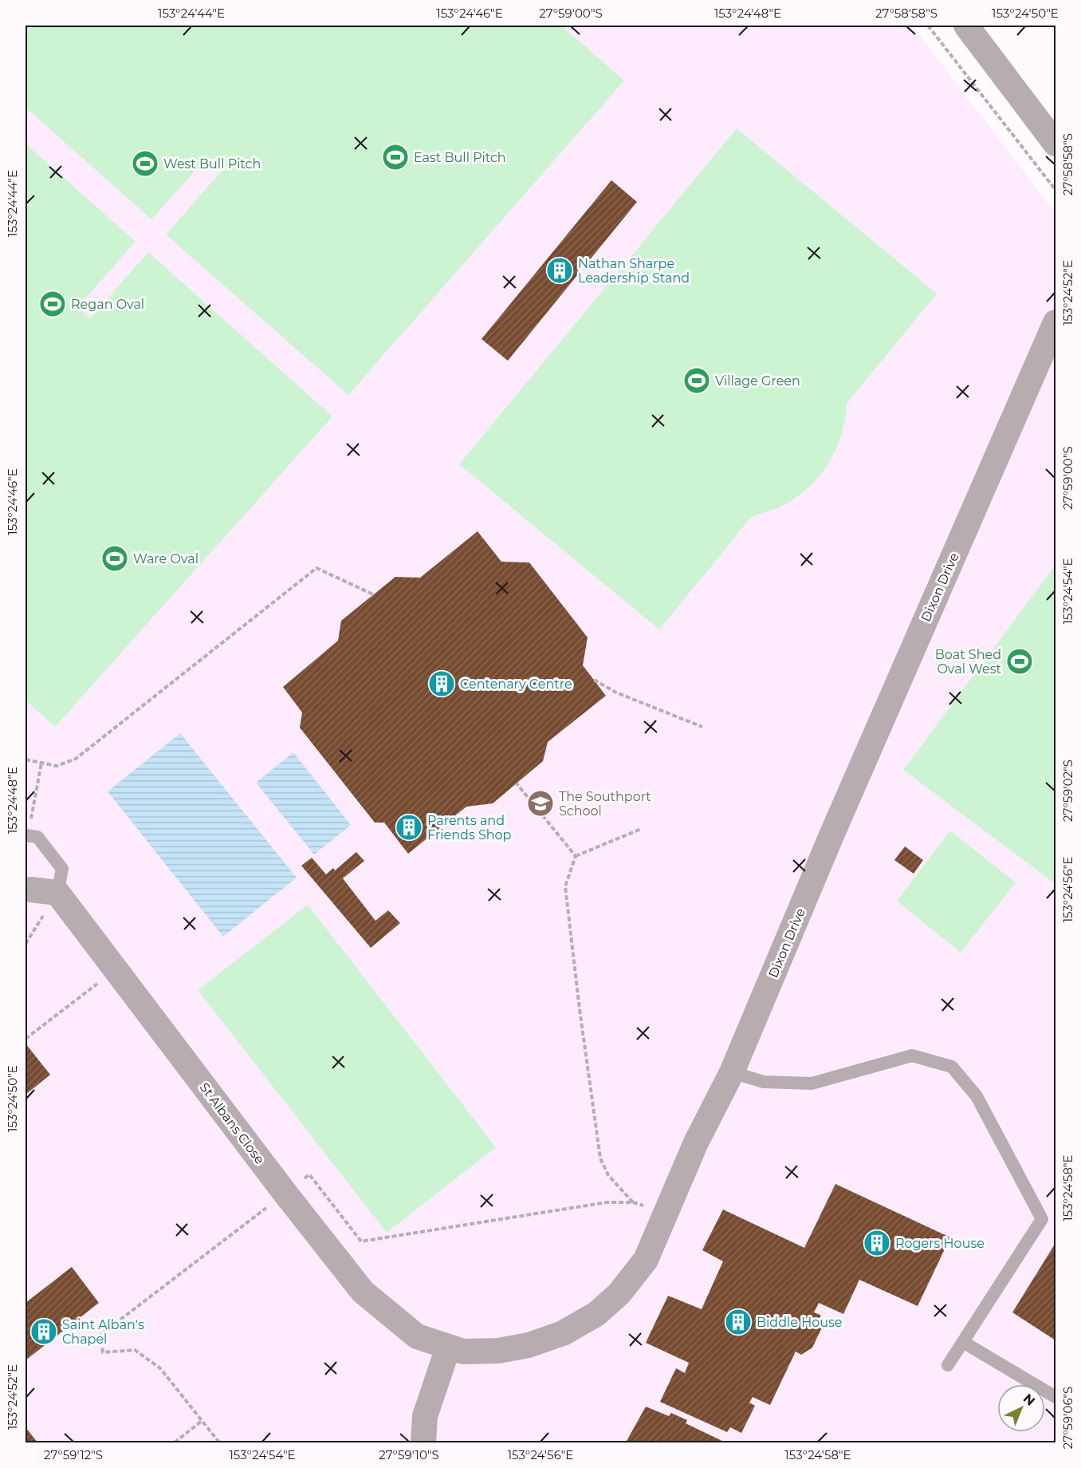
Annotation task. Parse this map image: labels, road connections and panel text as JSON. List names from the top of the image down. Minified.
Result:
{"streets":{"street":["Dixon Drive","St Albans Close"]},"crossings":[["Dixon Drive","St Albans Close"]],"places":{"sports":["East Bull Pitch","West Bull Pitch","Regan Oval","Village Green","Ware Oval","Boat Shed Oval West"],"building":["Nathan Sharpe Leadership Stand","Centenary Centre","Parents and Friends Shop","Rogers House","Biddle House","Saint Alban's Chapel"],"school or university":["The Southport School"]},"north":"top right","coordinates":["153°24'44\"E","153°24'46\"E","27°59'00\"S","153°24'48\"E","27°58'58\"S","153°24'50\"E","153°24'52\"E","153°24'54\"E","27°59'02\"S","153°24'56\"E","153°24'58\"E","27°59'06\"S","27°59'12\"S","27°59'10\"S"]}
